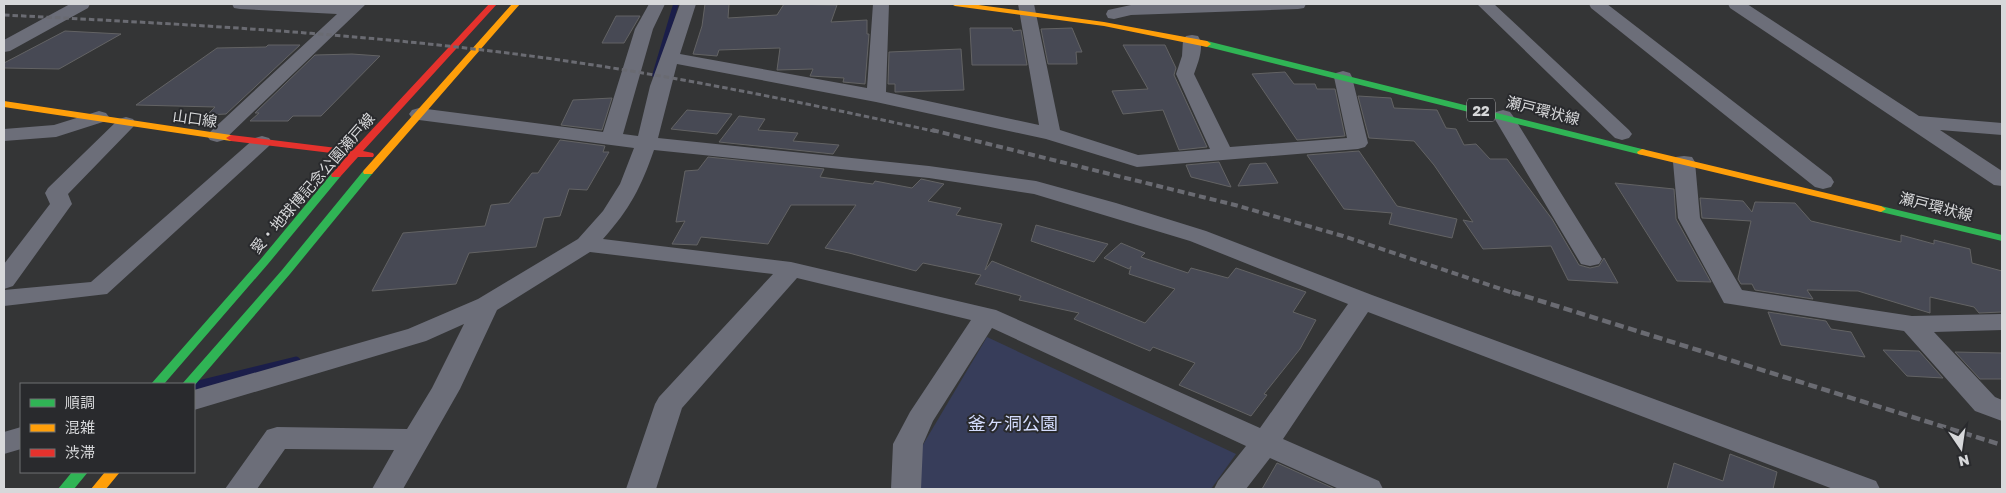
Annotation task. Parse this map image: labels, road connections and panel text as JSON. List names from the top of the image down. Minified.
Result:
{"streets":{"main road":["22","瀬戸環状線","山口線","愛・地球博記念公園瀬戸線"]},"crossings":[["山口線","愛・地球博記念公園瀬戸線"]],"parks":["釜ヶ洞公園"],"legend":["順調","混雑","渋滞"],"north":"bottom"}
